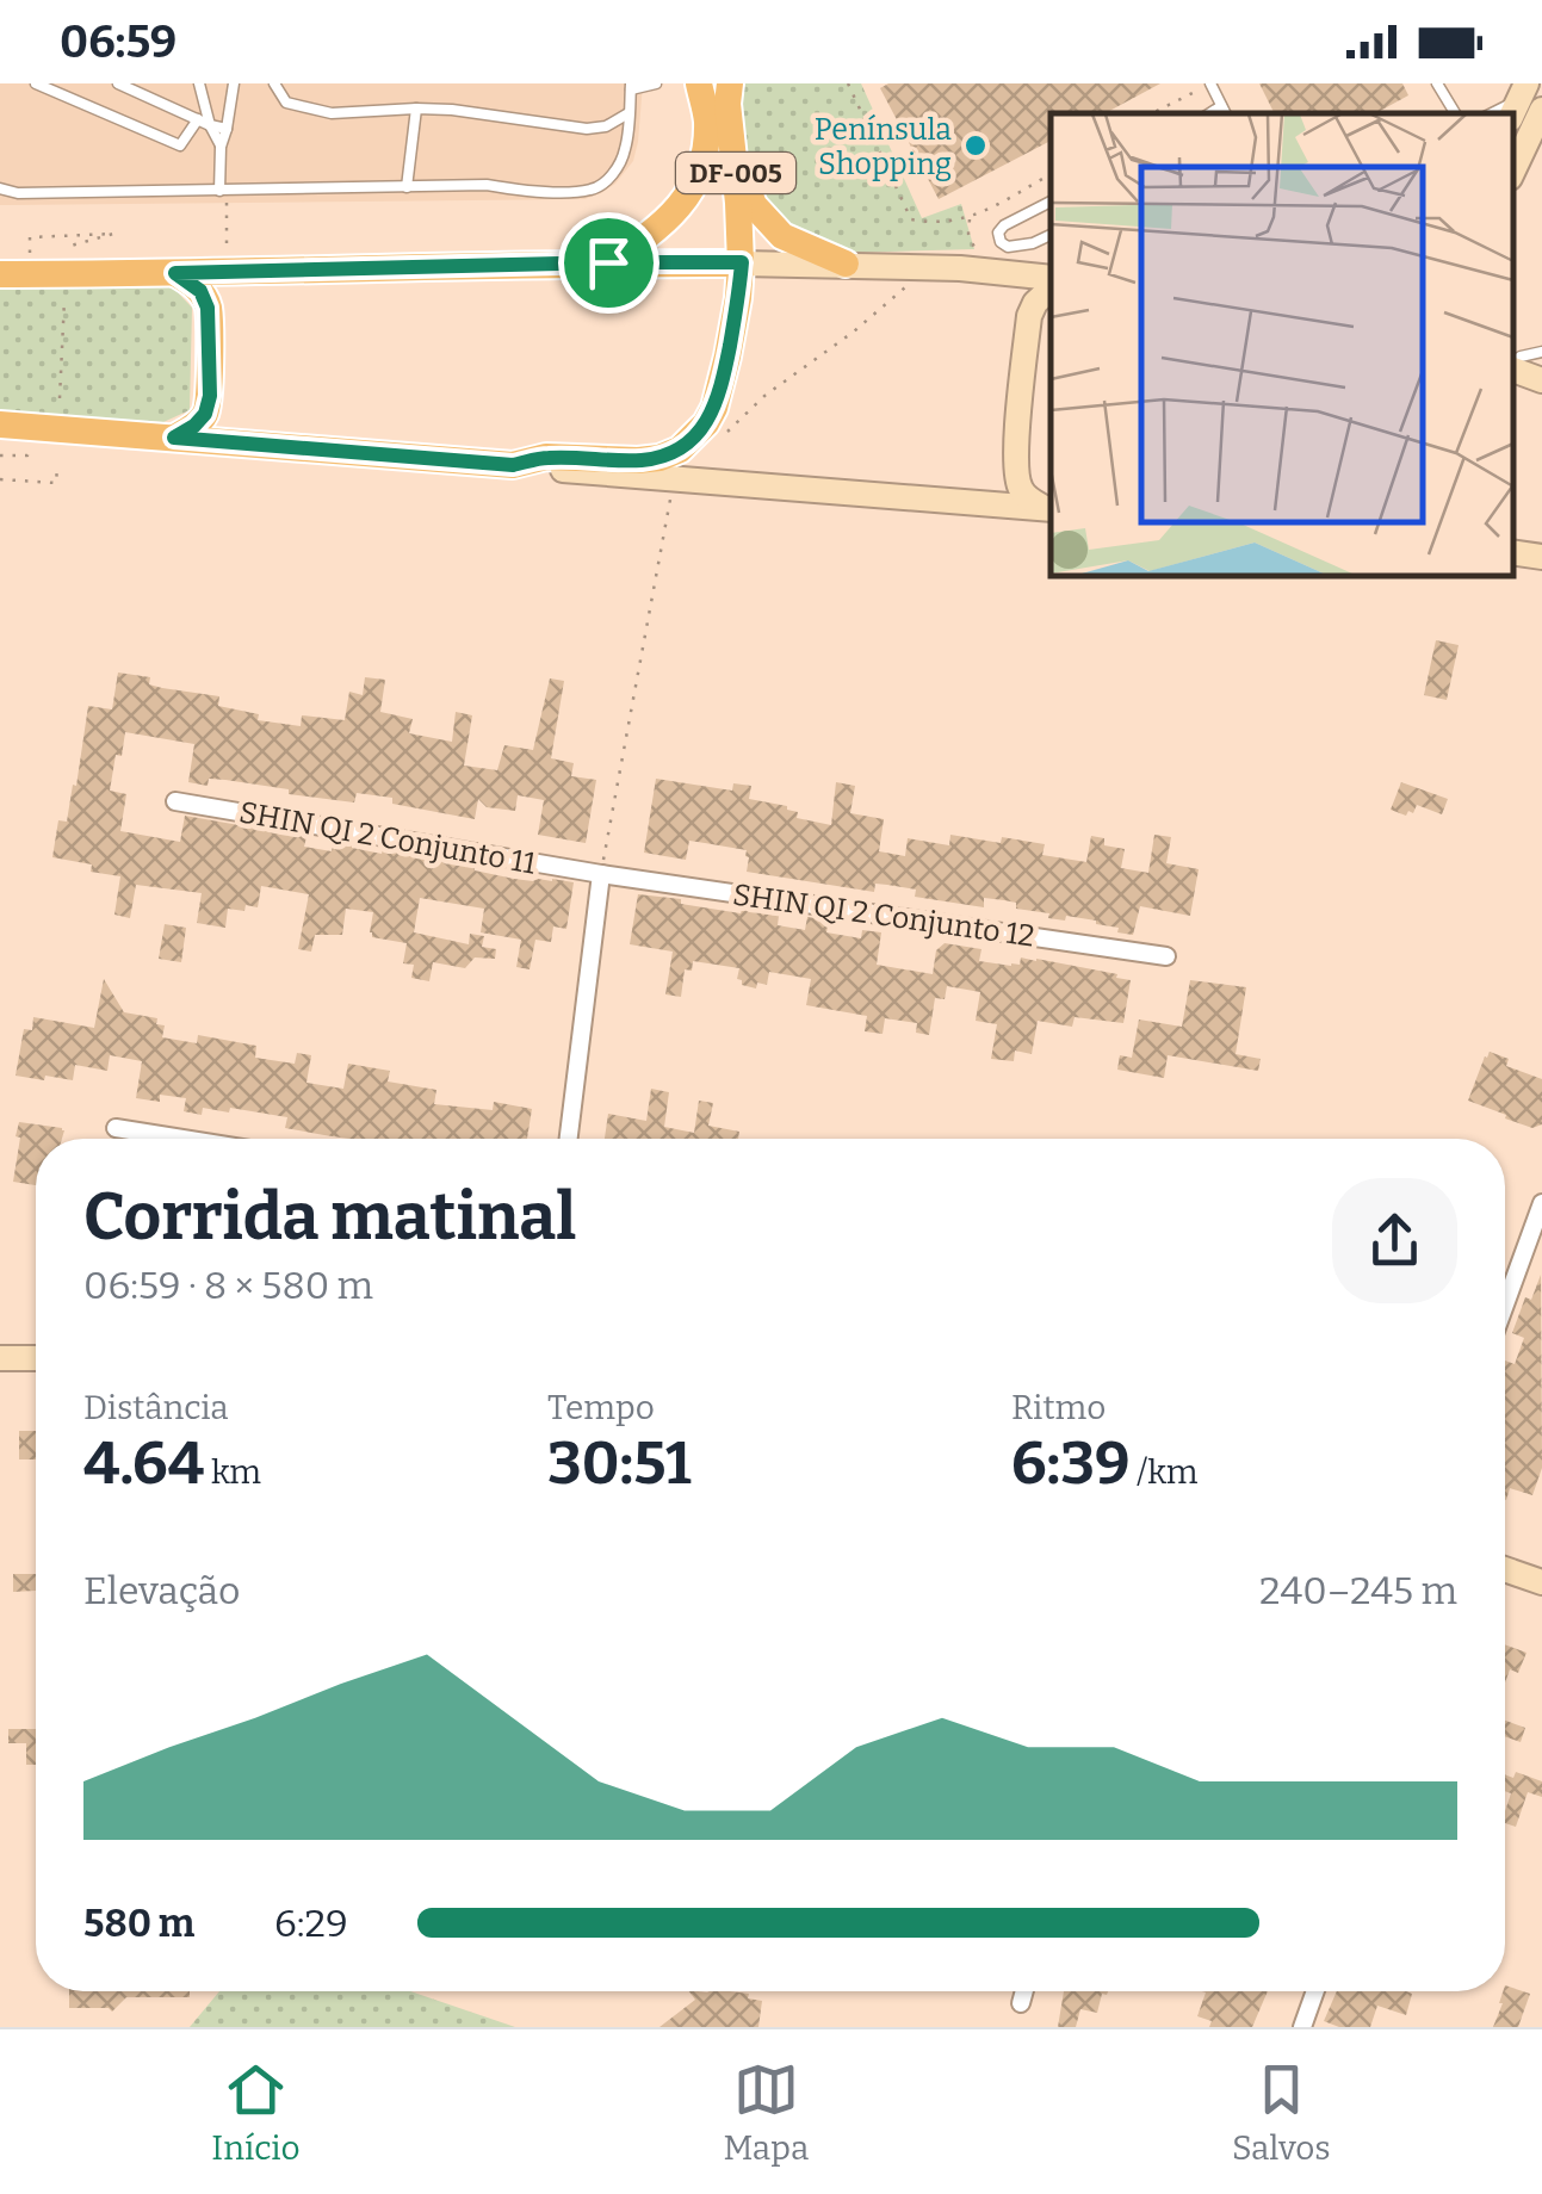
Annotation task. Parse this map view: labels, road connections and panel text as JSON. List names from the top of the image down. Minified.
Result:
{"streets":{"main road":["DF-005"],"street":["SHIN QI 2 Conjunto 11","SHIN QI 2 Conjunto 12"]},"crossings":[["SHIN QI 2 Conjunto 11","SHIN QI 2 Conjunto 12"]],"places":["Península Shopping"],"page":{"status":"06:59","heading":["Corrida matinal","06:59 · 8 × 580 m"],"stats":[["Distância","4.64 km"],["Tempo","30:51"],["Ritmo","6:39 /km"]],"chart":["Elevação","240–245 m"],"list":[{"name":"580 m","note":"6:29"}],"tabs":["Início","Mapa","Salvos"]}}
